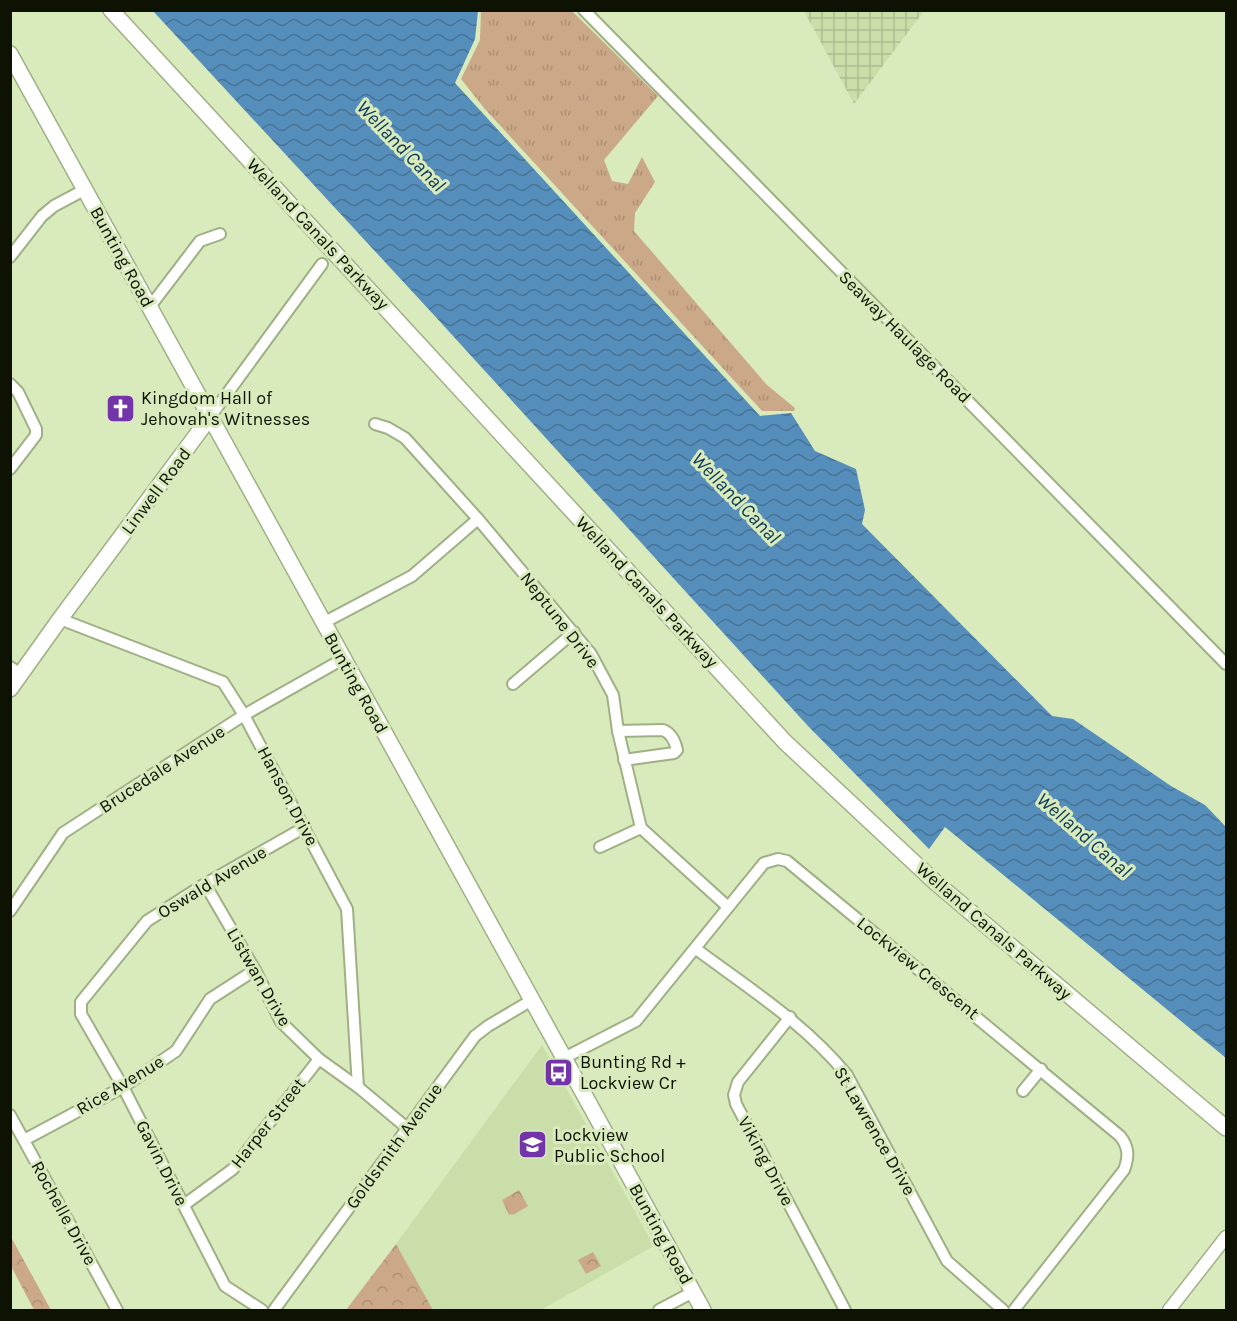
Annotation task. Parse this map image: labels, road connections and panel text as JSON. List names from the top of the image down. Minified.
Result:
{"streets":{"main road":["Welland Canals Parkway","Bunting Road","Linwell Road"],"street":["Seaway Haulage Road","Neptune Drive","Brucedale Avenue","Hanson Drive","Oswald Avenue","Lockview Crescent","Listwan Drive","Rice Avenue","Harper Street","St Lawrence Drive","Goldsmith Avenue","Viking Drive","Gavin Drive","Rochelle Drive"]},"crossings":[["Bunting Road","Linwell Road"],["Bunting Road","Brucedale Avenue"],["Bunting Road","Lockview Crescent"],["Bunting Road","Goldsmith Avenue"],["Linwell Road","Hanson Drive"],["Brucedale Avenue","Hanson Drive"],["Hanson Drive","Oswald Avenue"],["Hanson Drive","Listwan Drive"],["Oswald Avenue","Listwan Drive"],["Oswald Avenue","Gavin Drive"],["Lockview Crescent","St Lawrence Drive"],["Listwan Drive","Rice Avenue"],["Listwan Drive","Harper Street"],["Listwan Drive","Goldsmith Avenue"],["Rice Avenue","Gavin Drive"],["Rice Avenue","Rochelle Drive"],["Harper Street","Gavin Drive"],["St Lawrence Drive","Viking Drive"]],"water":["Welland Canal"],"places":{"church":["Kingdom Hall of Jehovah's Witnesses"],"bus stop":["Bunting Rd + Lockview Cr"],"school or university":["Lockview Public School"]}}
